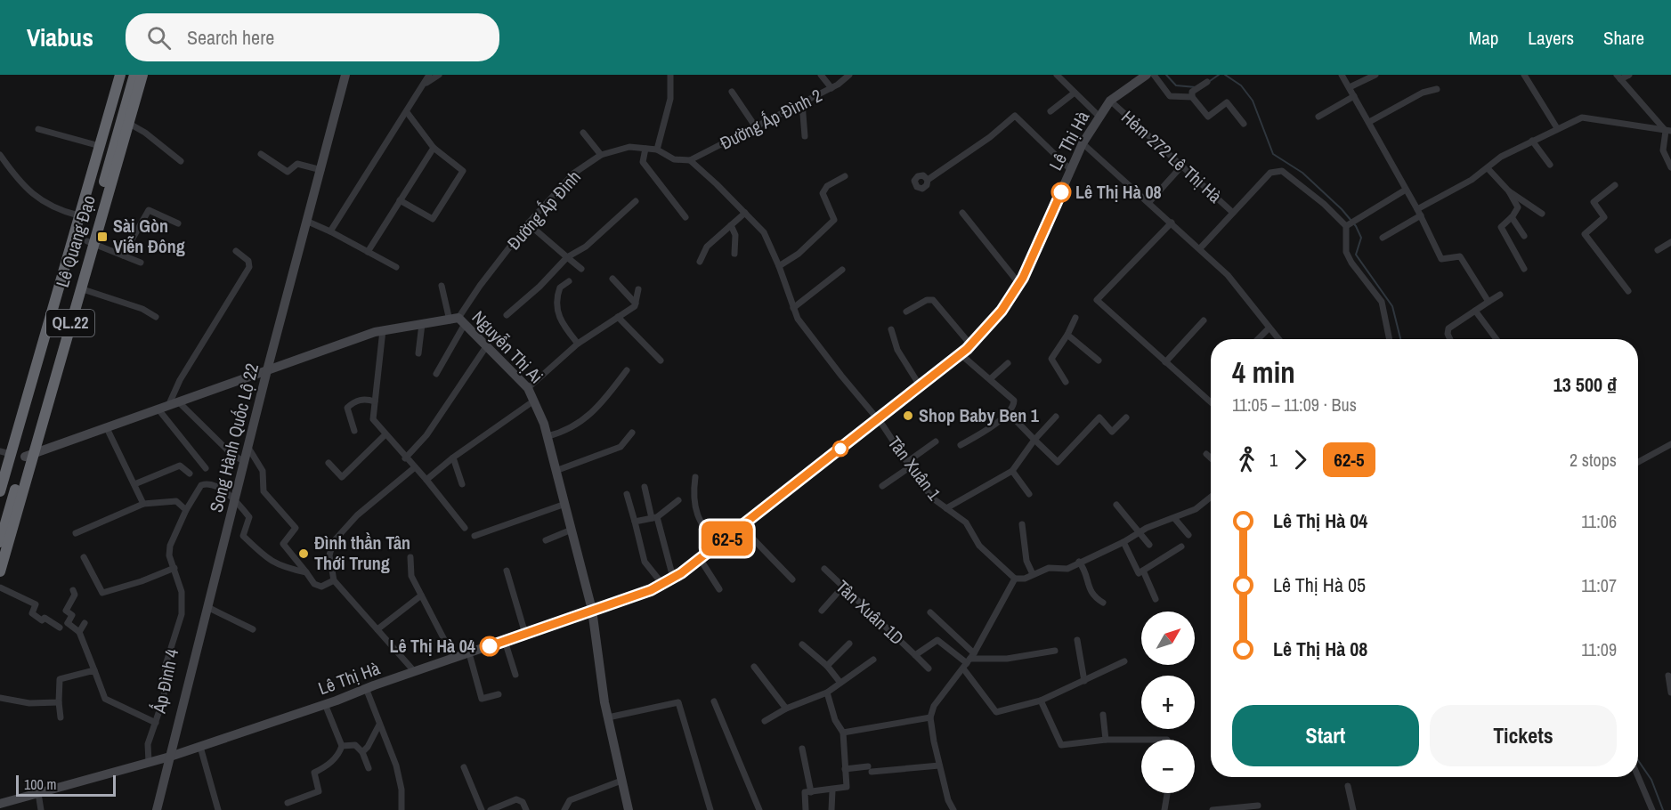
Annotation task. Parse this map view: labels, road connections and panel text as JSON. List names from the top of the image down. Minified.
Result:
{"streets":{"highway":["Lê Quang Đạo","QL.22"],"street":["Đường Ấp Đình 2","Lê Thị Hà","Hẻm 272 Lê Thị Hà","Đường Ấp Đình","Nguyễn Thị Ai","Song Hành Quốc Lộ 22","Tân Xuân 1","Tân Xuân 1D","Ấp Đình 4"]},"crossings":[["Đường Ấp Đình 2","Đường Ấp Đình"],["Đường Ấp Đình 2","Tân Xuân 1"],["Lê Thị Hà","Hẻm 272 Lê Thị Hà"],["Lê Thị Hà","Nguyễn Thị Ai"],["Lê Thị Hà","Song Hành Quốc Lộ 22"],["Lê Thị Hà","Tân Xuân 1"],["Lê Thị Hà","Ấp Đình 4"],["Đường Ấp Đình","Nguyễn Thị Ai"],["Đường Ấp Đình","Tân Xuân 1"],["Lê Quang Đạo","Nguyễn Thị Ai"],["Nguyễn Thị Ai","Song Hành Quốc Lộ 22"],["Song Hành Quốc Lộ 22","Ấp Đình 4"]],"places":{"other":["Lê Thị Hà 08","Shop Baby Ben 1","Đình thần Tân Thới Trung","Lê Thị Hà 04"],"transit":["Sài Gòn Viễn Đông"]},"lines":["bus line 62-5"],"scale_bar":"100 m","north":"top right","page":{"header":"Viabus","search":"Search here","nav":["Map","Layers","Share"],"on_map":"62-5","heading":["4 min","11:05 – 11:09 · Bus","13 500 ₫"],"legs":["1","62-5","2 stops"],"list":[{"name":"Lê Thị Hà 04","value":"11:06"},{"name":"Lê Thị Hà 05","value":"11:07"},{"name":"Lê Thị Hà 08","value":"11:09"}],"map_buttons":["+","−"],"buttons":["Start","Tickets"],"scale":"100 m"}}
